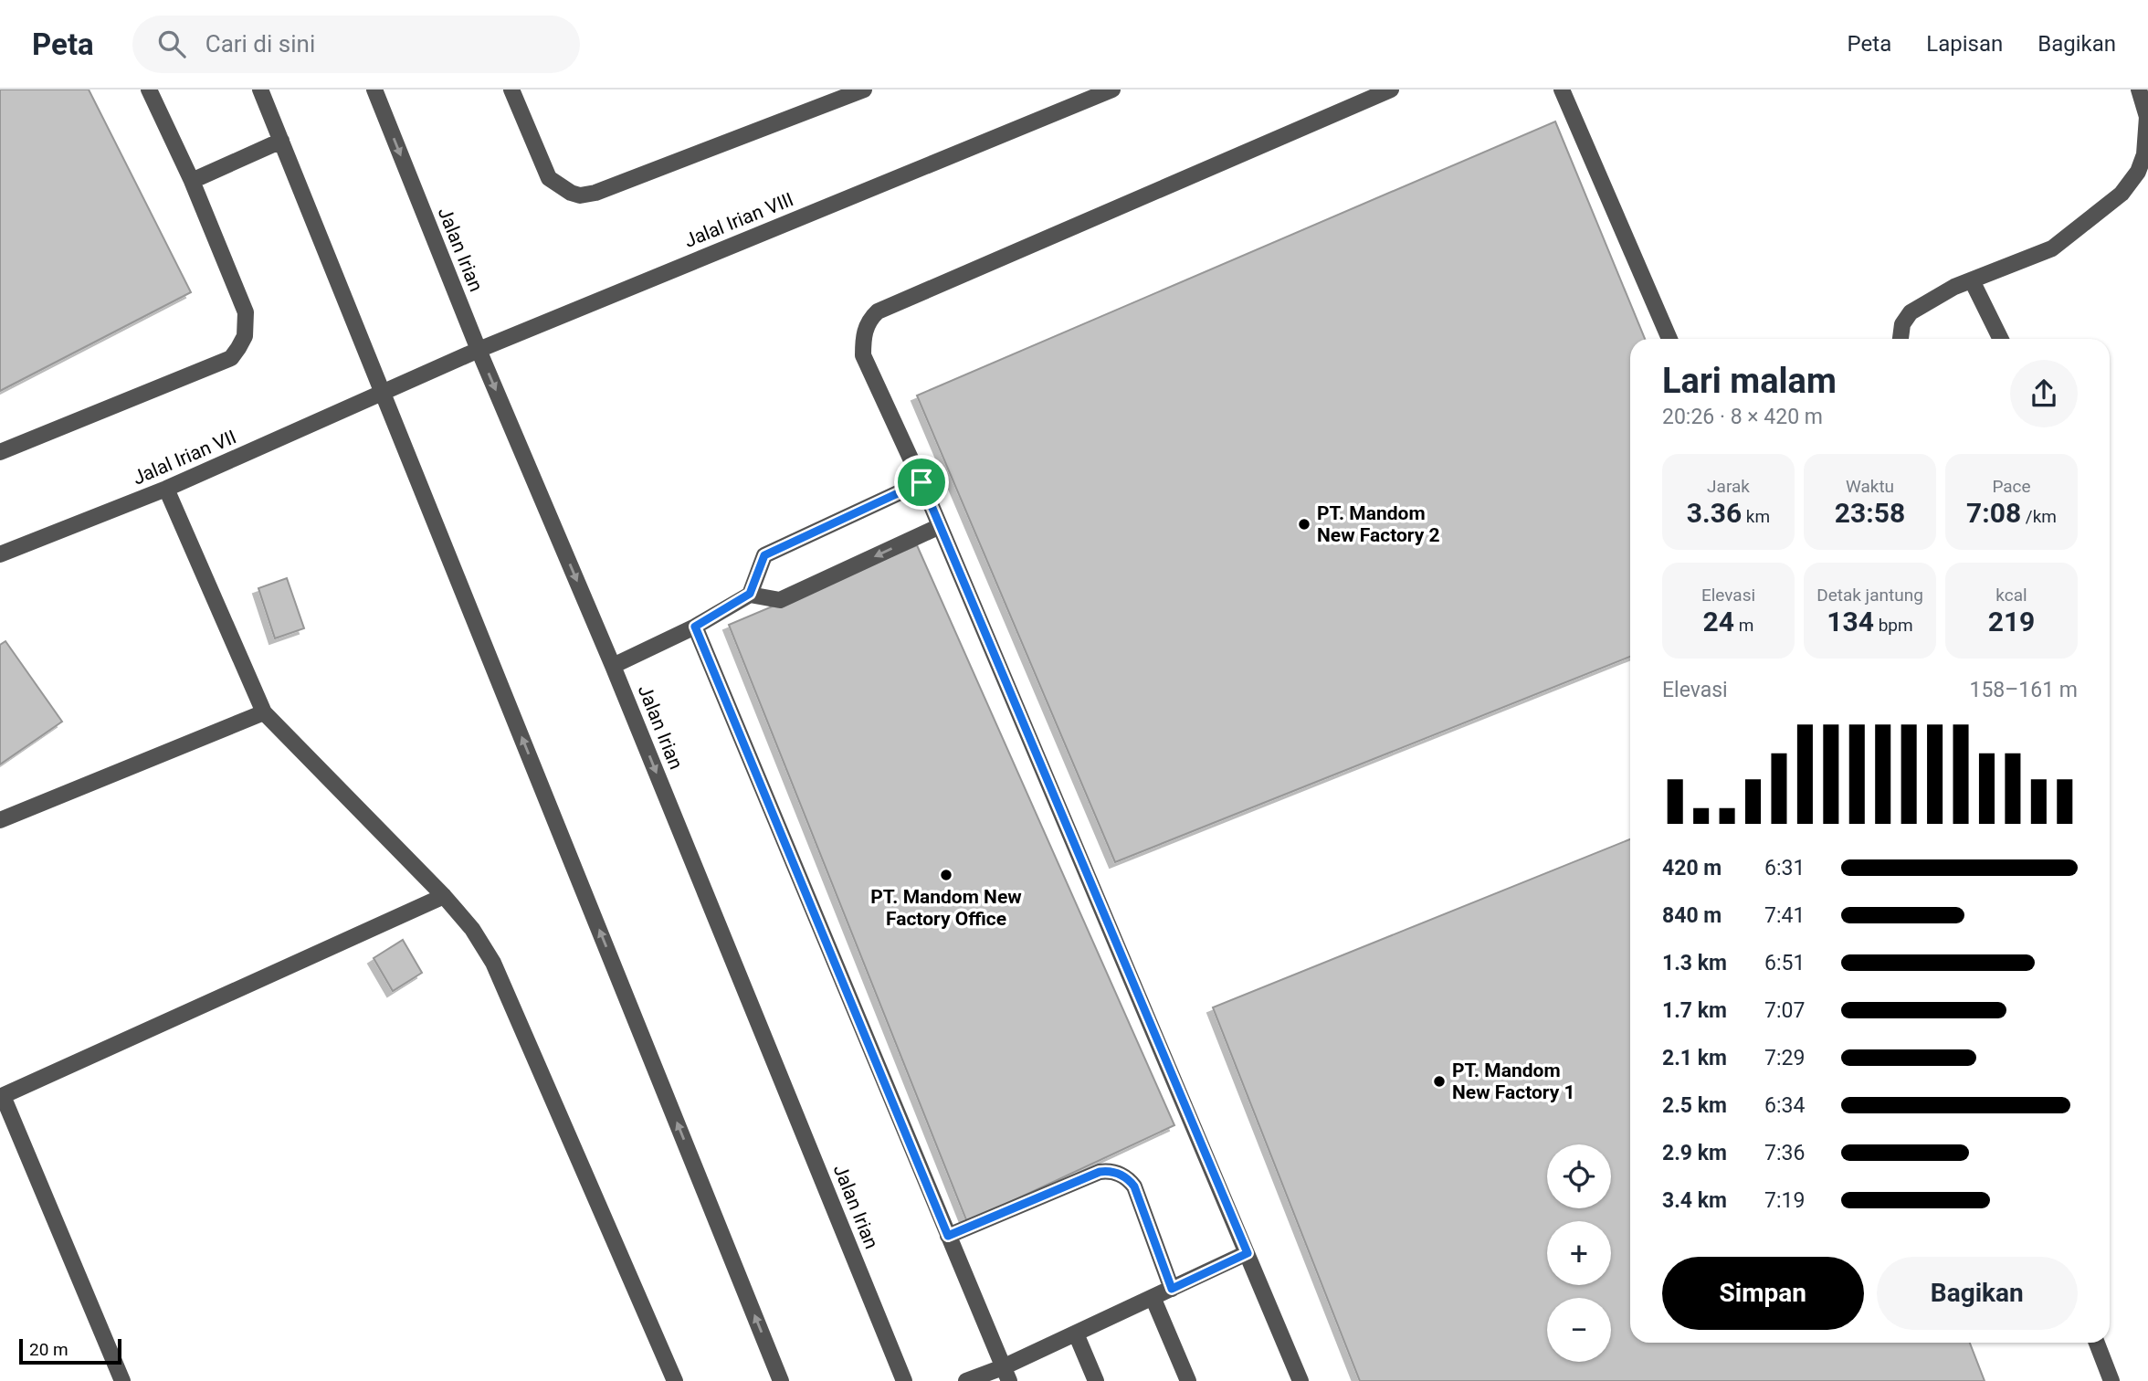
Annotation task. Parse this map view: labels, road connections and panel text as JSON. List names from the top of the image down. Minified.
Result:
{"streets":{"street":["Jalal Irian VIII","Jalan Irian","Jalal Irian VII"]},"crossings":[["Jalal Irian VIII","Jalan Irian"],["Jalal Irian VIII","Jalal Irian VII"]],"places":["PT. Mandom New Factory 2","PT. Mandom New Factory Office","PT. Mandom New Factory 1"],"scale_bar":"20 m","page":{"header":"Peta","search":"Cari di sini","nav":["Peta","Lapisan","Bagikan"],"heading":["Lari malam","20:26 · 8 × 420 m"],"stats":[["Jarak","3.36 km"],["Waktu","23:58"],["Pace","7:08 /km"],["Elevasi","24 m"],["Detak jantung","134 bpm"],["kcal","219"]],"chart":["Elevasi","158–161 m"],"list":[{"name":"420 m","note":"6:31"},{"name":"840 m","note":"7:41"},{"name":"1.3 km","note":"6:51"},{"name":"1.7 km","note":"7:07"},{"name":"2.1 km","note":"7:29"},{"name":"2.5 km","note":"6:34"},{"name":"2.9 km","note":"7:36"},{"name":"3.4 km","note":"7:19"}],"map_buttons":["+","−"],"buttons":["Simpan","Bagikan"],"scale":"20 m"}}
